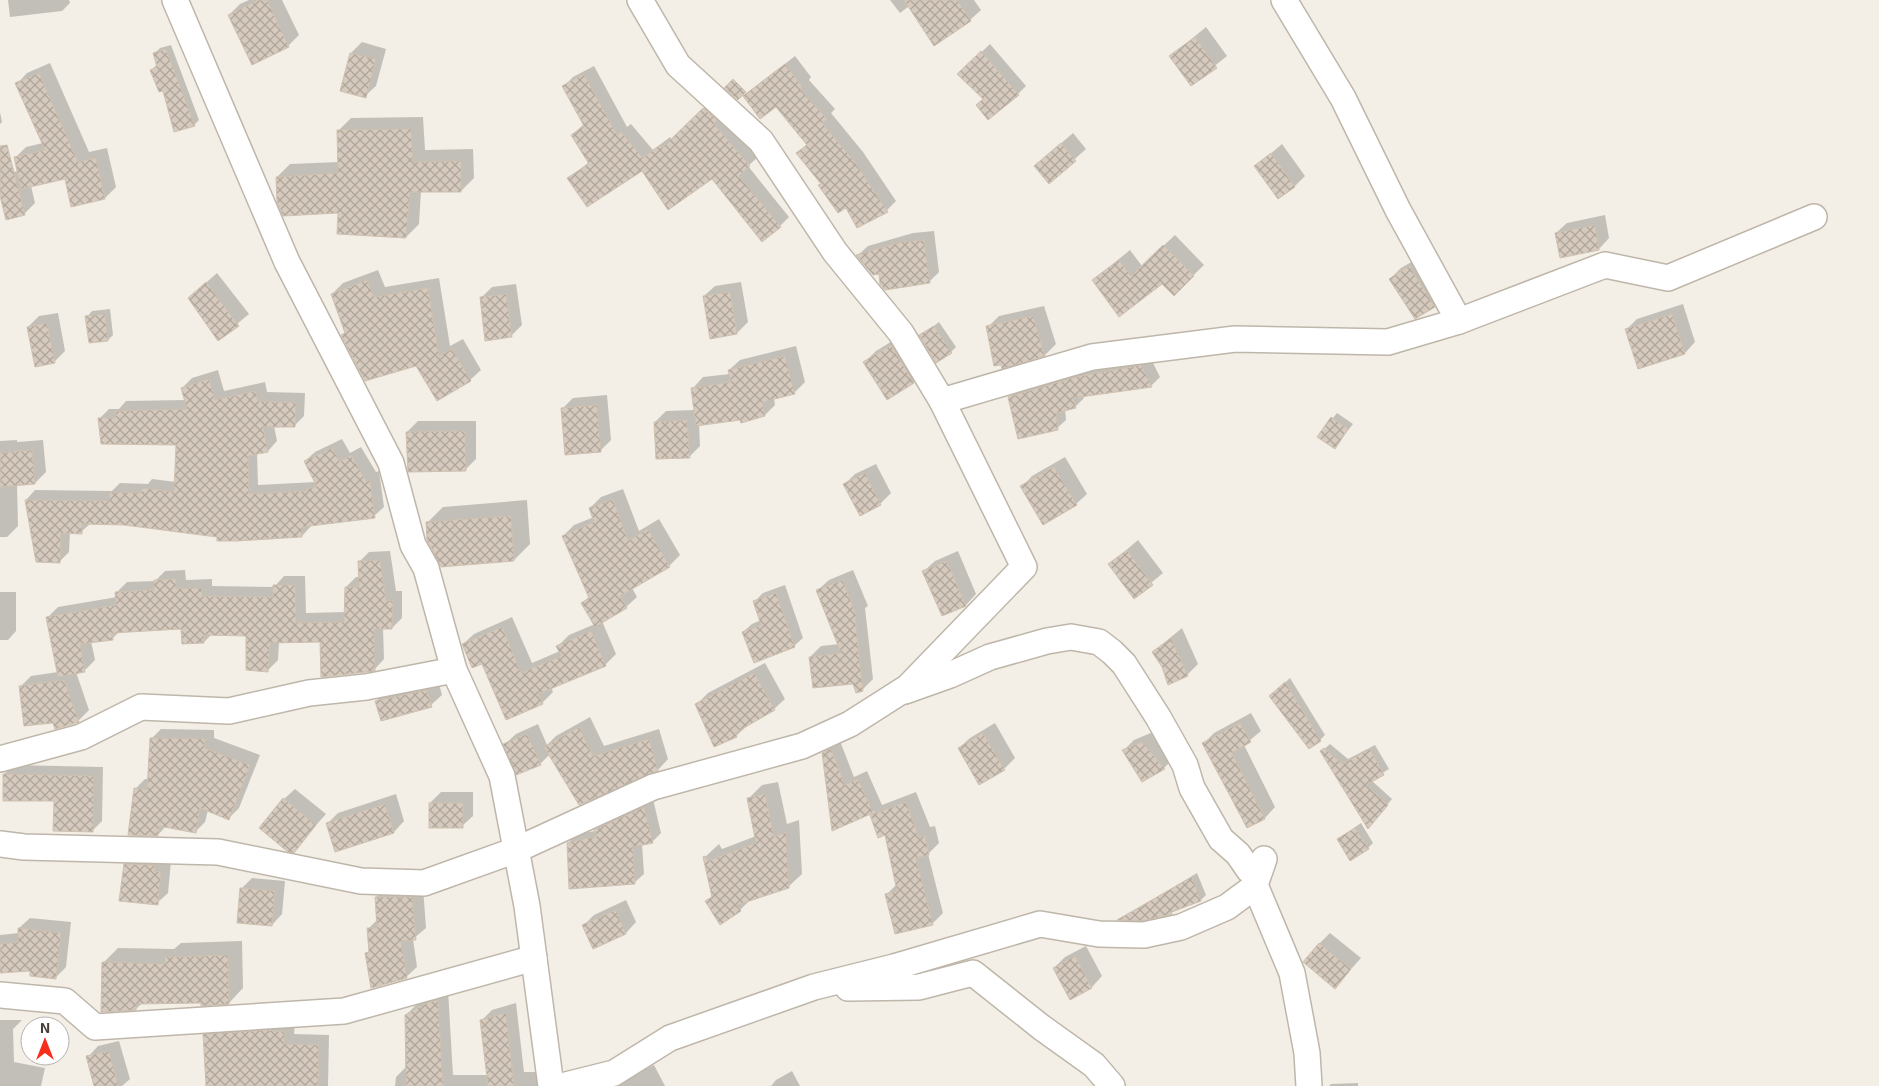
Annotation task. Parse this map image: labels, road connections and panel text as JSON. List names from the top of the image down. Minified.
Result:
{"north":"top"}
